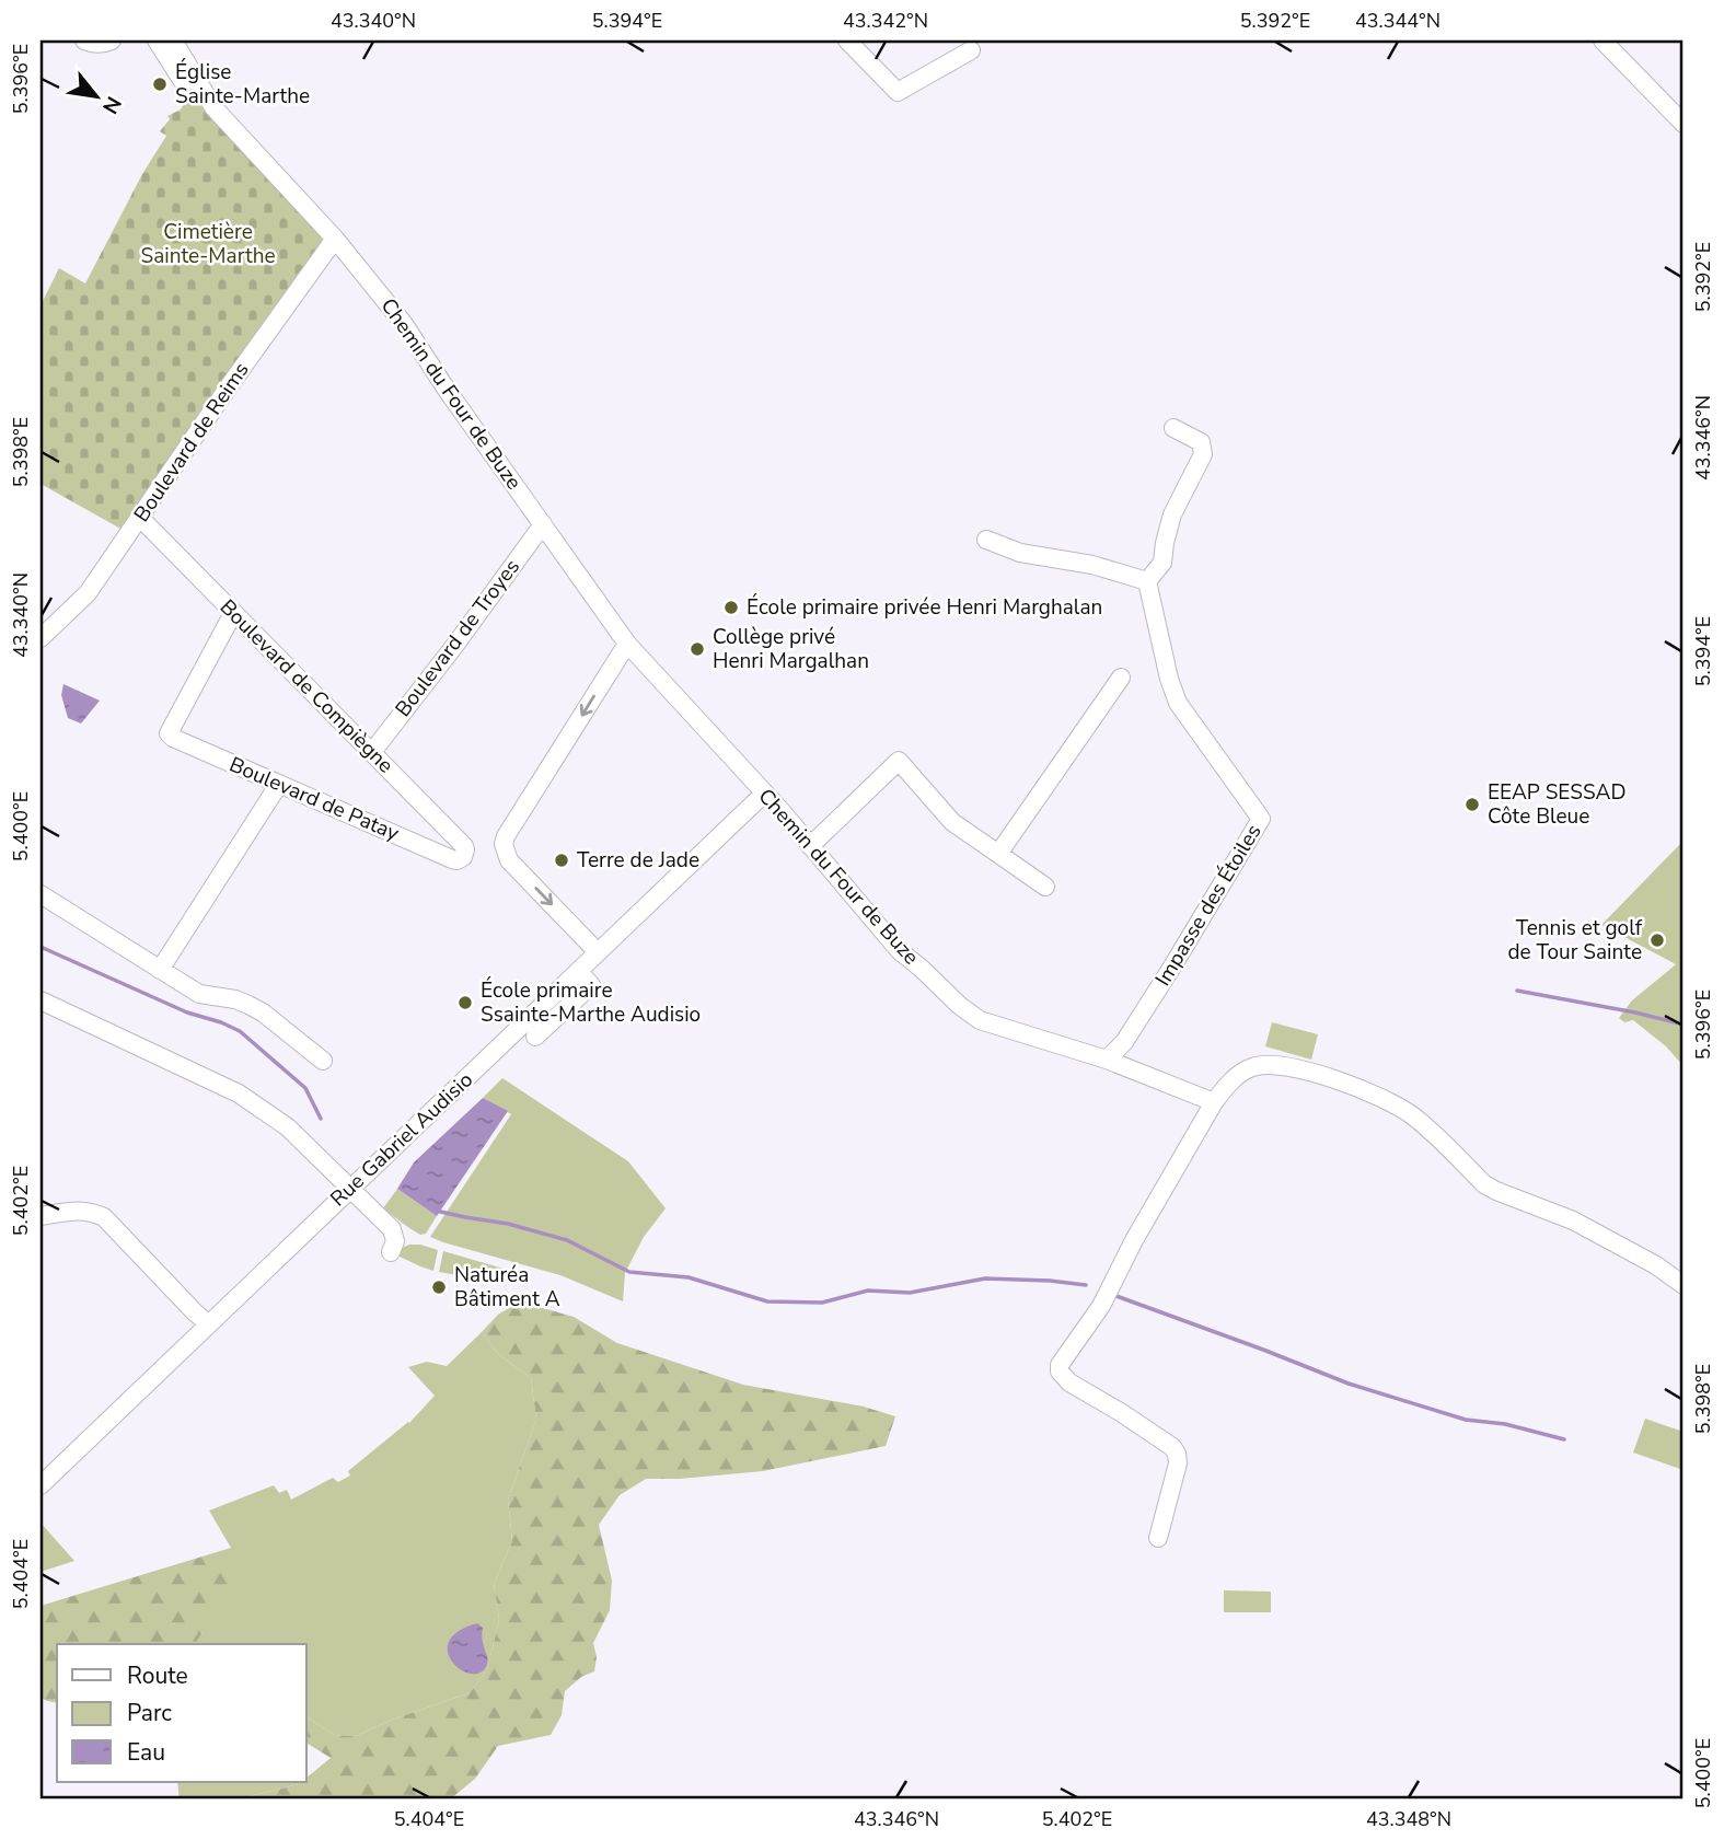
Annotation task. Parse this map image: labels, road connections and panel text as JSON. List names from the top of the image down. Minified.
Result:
{"streets":{"street":["Chemin du Four de Buze","Boulevard de Reims","Boulevard de Troyes","Boulevard de Compiègne","Boulevard de Patay","Impasse des Étoiles","Rue Gabriel Audisio"]},"crossings":[["Chemin du Four de Buze","Boulevard de Reims"],["Chemin du Four de Buze","Boulevard de Troyes"],["Chemin du Four de Buze","Impasse des Étoiles"],["Chemin du Four de Buze","Rue Gabriel Audisio"],["Boulevard de Reims","Boulevard de Compiègne"],["Boulevard de Troyes","Boulevard de Compiègne"],["Boulevard de Compiègne","Boulevard de Patay"]],"parks":["Cimetière Sainte-Marthe"],"places":["Église Sainte-Marthe","École primaire privée Henri Marghalan","Collège privé Henri Margalhan","EEAP SESSAD Côte Bleue","Terre de Jade","Tennis et golf de Tour Sainte","École primaire Ssainte-Marthe Audisio","Naturéa Bâtiment A"],"legend":["Route","Parc","Eau"],"north":"bottom right","coordinates":["43.340°N","5.394°E","43.342°N","5.392°E","43.344°N","5.396°E","43.346°N","5.398°E","5.400°E","5.402°E","5.404°E","43.348°N"]}
